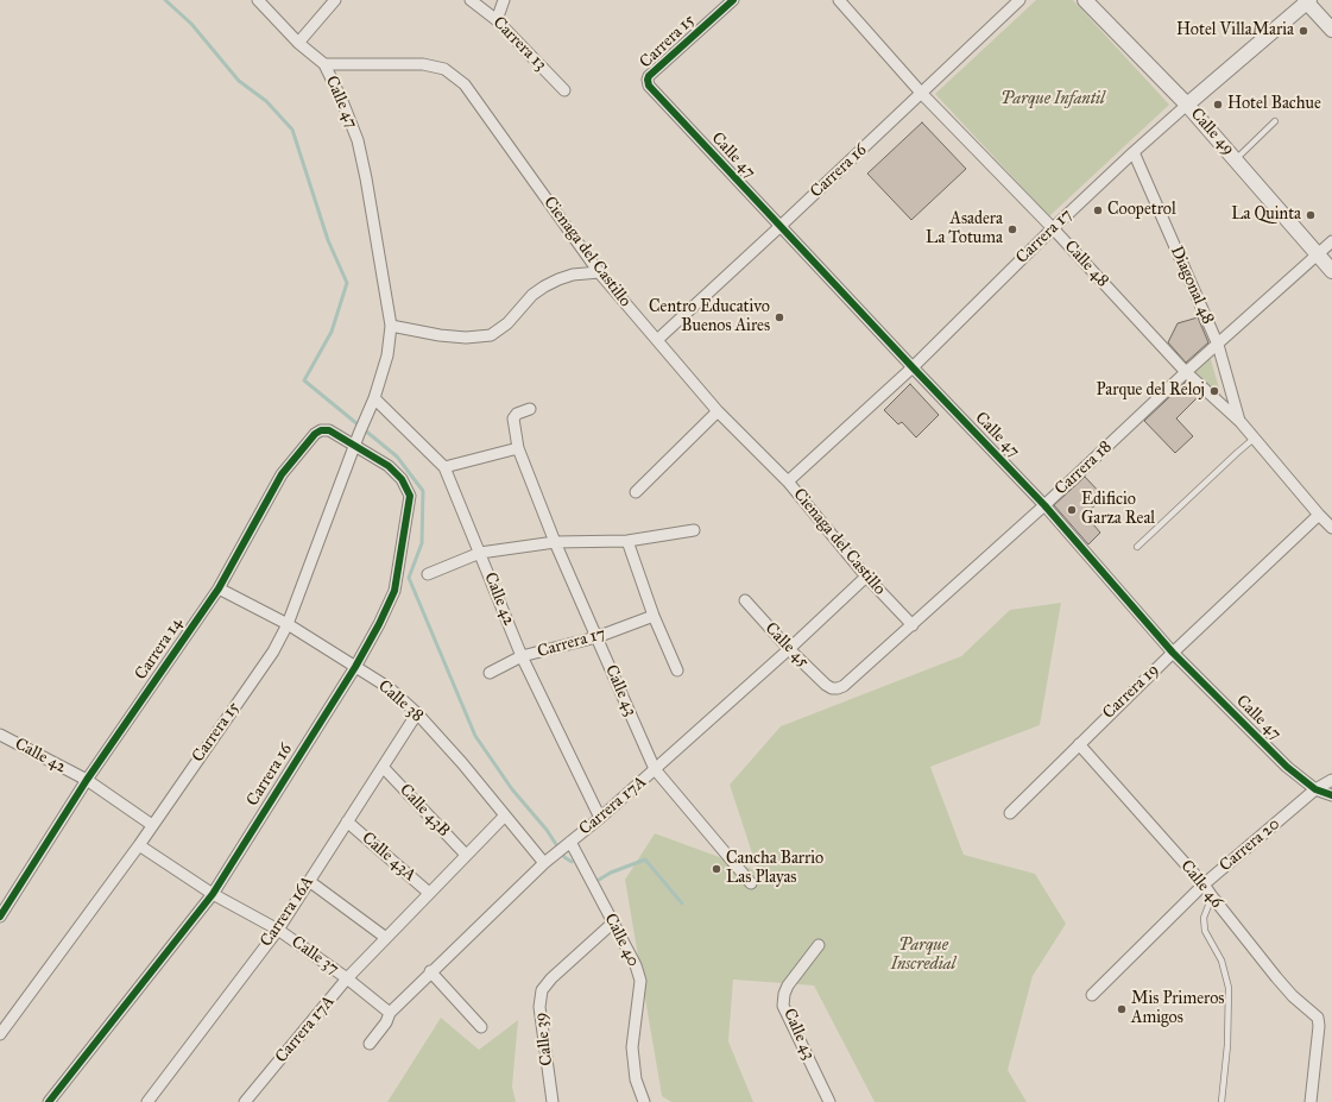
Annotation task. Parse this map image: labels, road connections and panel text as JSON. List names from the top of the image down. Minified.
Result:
{"streets":{"street":["Carrera 15","Carrera 13","Calle 47","Calle 49","Carrera 16","Carrera 17","Cienaga del Castillo","Calle 48","Diagonal 48","Carrera 18","Calle 42","Calle 45","Carrera 14","Calle 43","Carrera 19","Calle 38","Carrera 17A","Calle 43B","Carrera 20","Calle 43A","Calle 46","Carrera 16A","Calle 40","Calle 37","Calle 39"]},"crossings":[["Carrera 15","Calle 47"],["Carrera 15","Carrera 16"],["Carrera 15","Calle 42"],["Carrera 15","Carrera 14"],["Carrera 15","Calle 38"],["Carrera 15","Calle 37"],["Calle 47","Carrera 16"],["Calle 47","Carrera 17"],["Calle 47","Cienaga del Castillo"],["Calle 47","Carrera 18"],["Calle 47","Calle 42"],["Calle 47","Carrera 19"],["Calle 47","Carrera 20"],["Calle 49","Carrera 17"],["Calle 49","Carrera 18"],["Carrera 16","Cienaga del Castillo"],["Carrera 16","Calle 48"],["Carrera 16","Carrera 14"],["Carrera 16","Calle 38"],["Carrera 16","Calle 37"],["Carrera 17","Cienaga del Castillo"],["Carrera 17","Calle 48"],["Carrera 17","Diagonal 48"],["Carrera 17","Calle 42"],["Carrera 17","Calle 43"],["Cienaga del Castillo","Carrera 18"],["Cienaga del Castillo","Carrera 17A"],["Calle 48","Diagonal 48"],["Calle 48","Carrera 18"],["Calle 48","Carrera 19"],["Diagonal 48","Carrera 18"],["Carrera 18","Calle 45"],["Calle 42","Carrera 14"],["Calle 42","Carrera 17A"],["Calle 45","Carrera 17A"],["Carrera 14","Calle 38"],["Calle 43","Carrera 17A"],["Carrera 19","Calle 46"],["Calle 38","Carrera 17A"],["Calle 38","Carrera 16A"],["Carrera 17A","Calle 43B"],["Carrera 17A","Calle 43A"],["Carrera 17A","Calle 40"],["Carrera 17A","Calle 37"],["Calle 43B","Carrera 16A"],["Carrera 20","Calle 46"],["Calle 43A","Carrera 16A"],["Carrera 16A","Calle 37"],["Calle 40","Calle 39"]],"parks":["Parque Infantil","Parque Inscredial"],"places":["Hotel VillaMaria","Hotel Bachue","Coopetrol","La Quinta","Asadera La Totuma","Centro Educativo Buenos Aires","Parque del Reloj","Edificio Garza Real","Cancha Barrio Las Playas","Mis Primeros Amigos"]}
